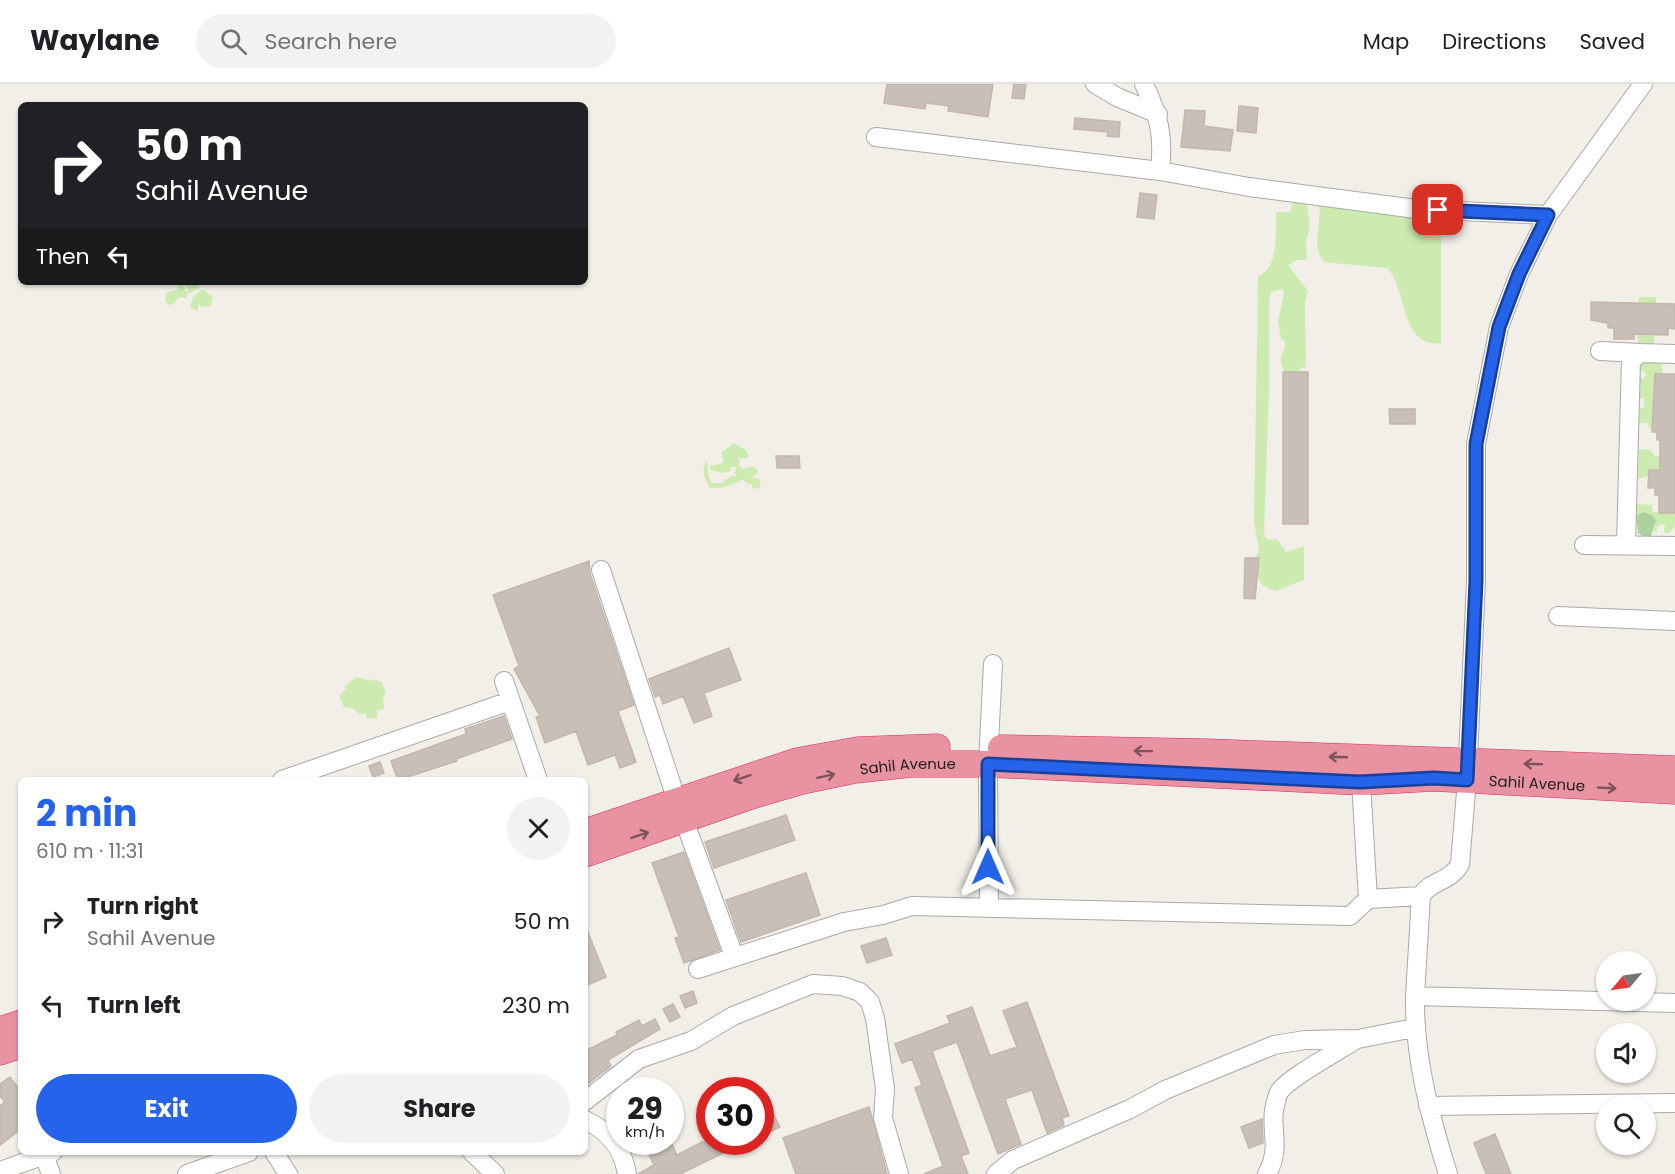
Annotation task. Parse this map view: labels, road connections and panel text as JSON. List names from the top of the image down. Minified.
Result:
{"streets":{"highway":["Sahil Avenue"]},"north":"bottom left","page":{"header":"Waylane","search":"Search here","nav":["Map","Directions","Saved"],"turn":["50 m","Sahil Avenue"],"then":"Then","heading":["2 min","610 m · 11:31"],"list":[{"name":"Turn right","note":"Sahil Avenue","value":"50 m"},{"name":"Turn left","value":"230 m"}],"buttons":["Exit","Share"],"speed":"29 km/h","limit":"30"}}
